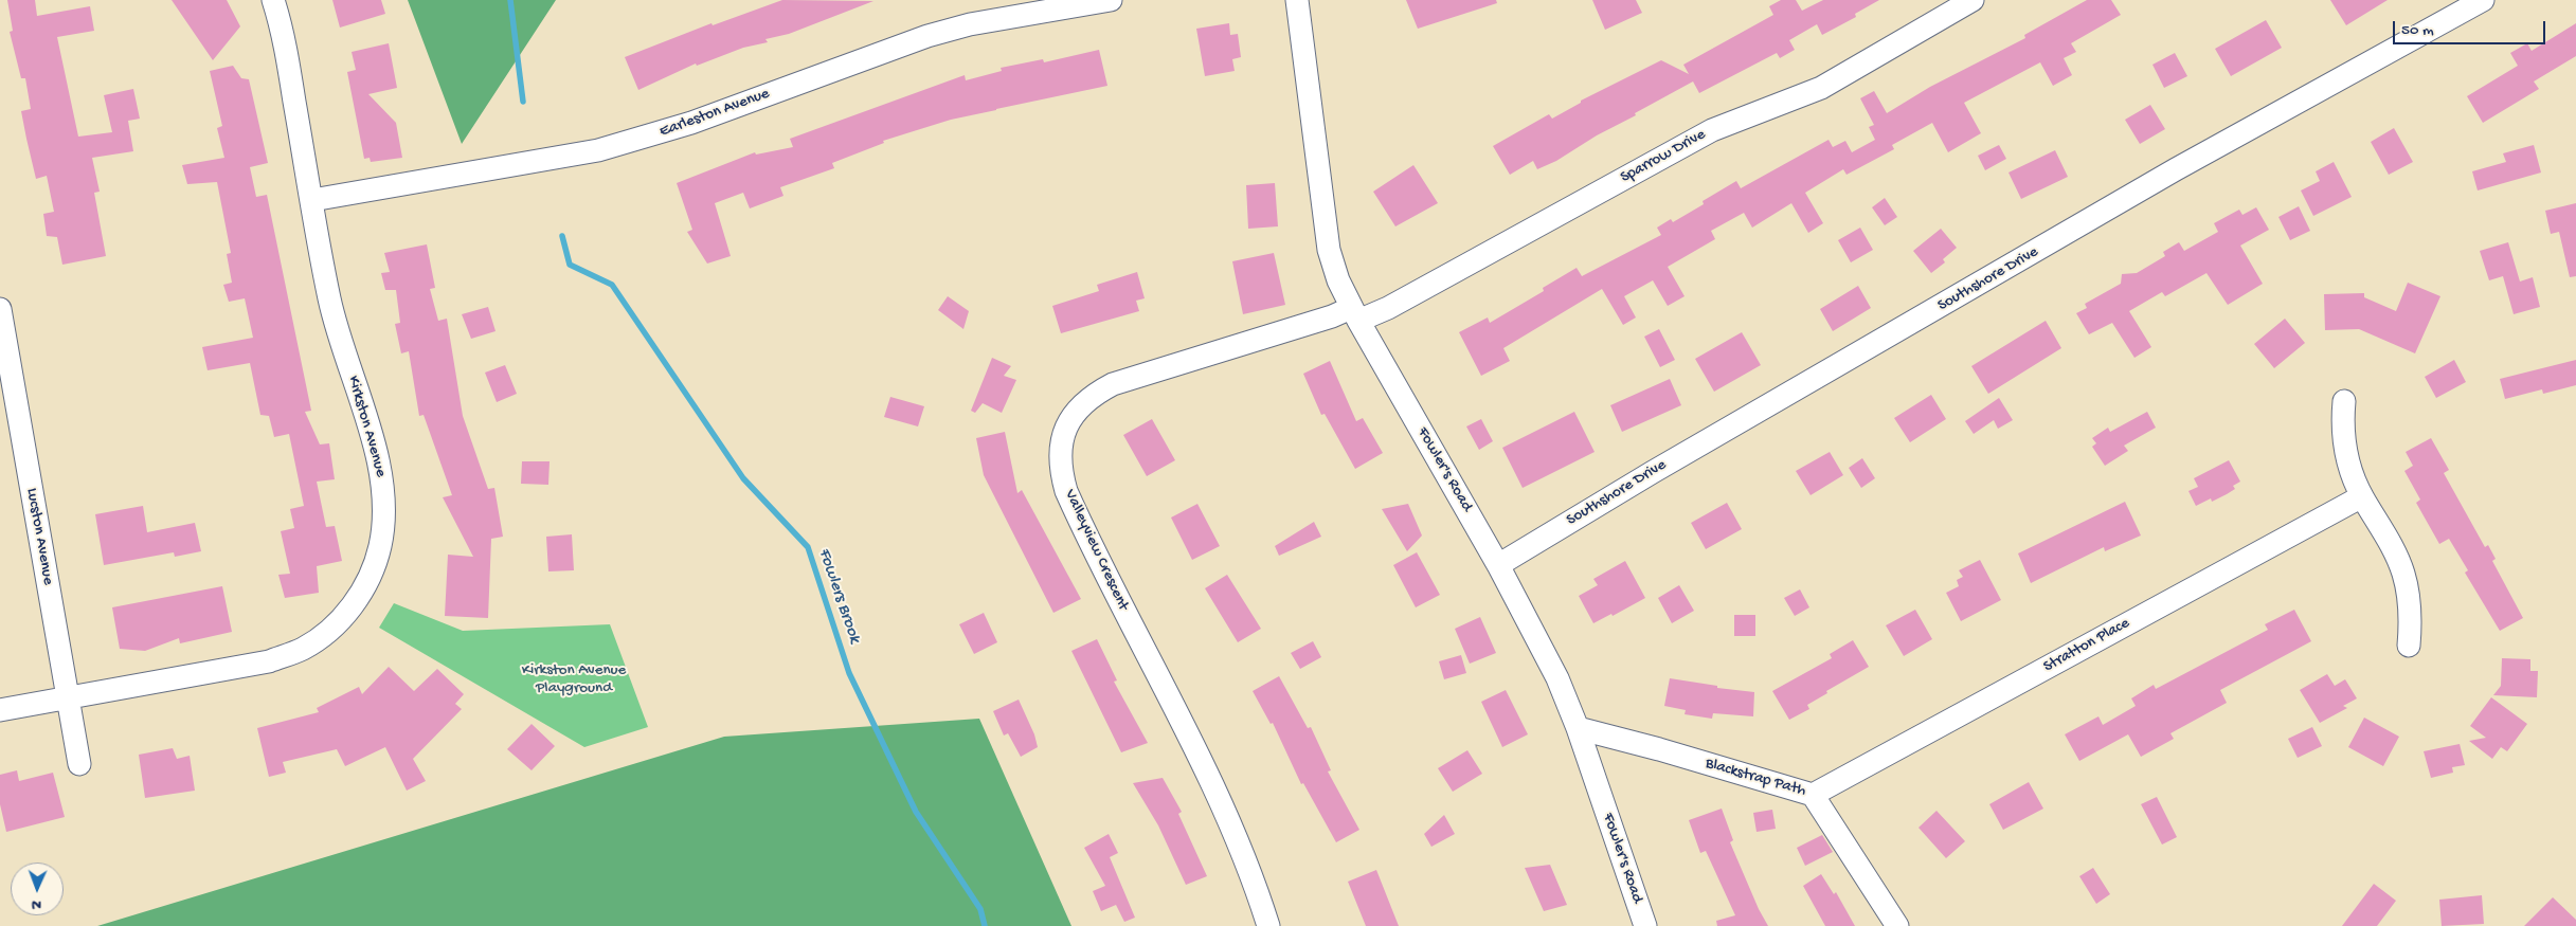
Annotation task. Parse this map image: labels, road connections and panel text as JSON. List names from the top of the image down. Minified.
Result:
{"streets":{"street":["Earleston Avenue","Sparrow Drive","Southshore Drive","Kirkston Avenue","Fowler's Road","Lucston Avenue","Valleyview Crescent","Stratton Place","Blackstrap Path"]},"crossings":[["Earleston Avenue","Kirkston Avenue"],["Sparrow Drive","Fowler's Road"],["Sparrow Drive","Valleyview Crescent"],["Southshore Drive","Fowler's Road"],["Kirkston Avenue","Lucston Avenue"],["Fowler's Road","Valleyview Crescent"],["Fowler's Road","Blackstrap Path"],["Stratton Place","Blackstrap Path"]],"water":["Fowlers Brook"],"parks":["Kirkston Avenue Playground"],"scale_bar":"50 m","north":"bottom"}
